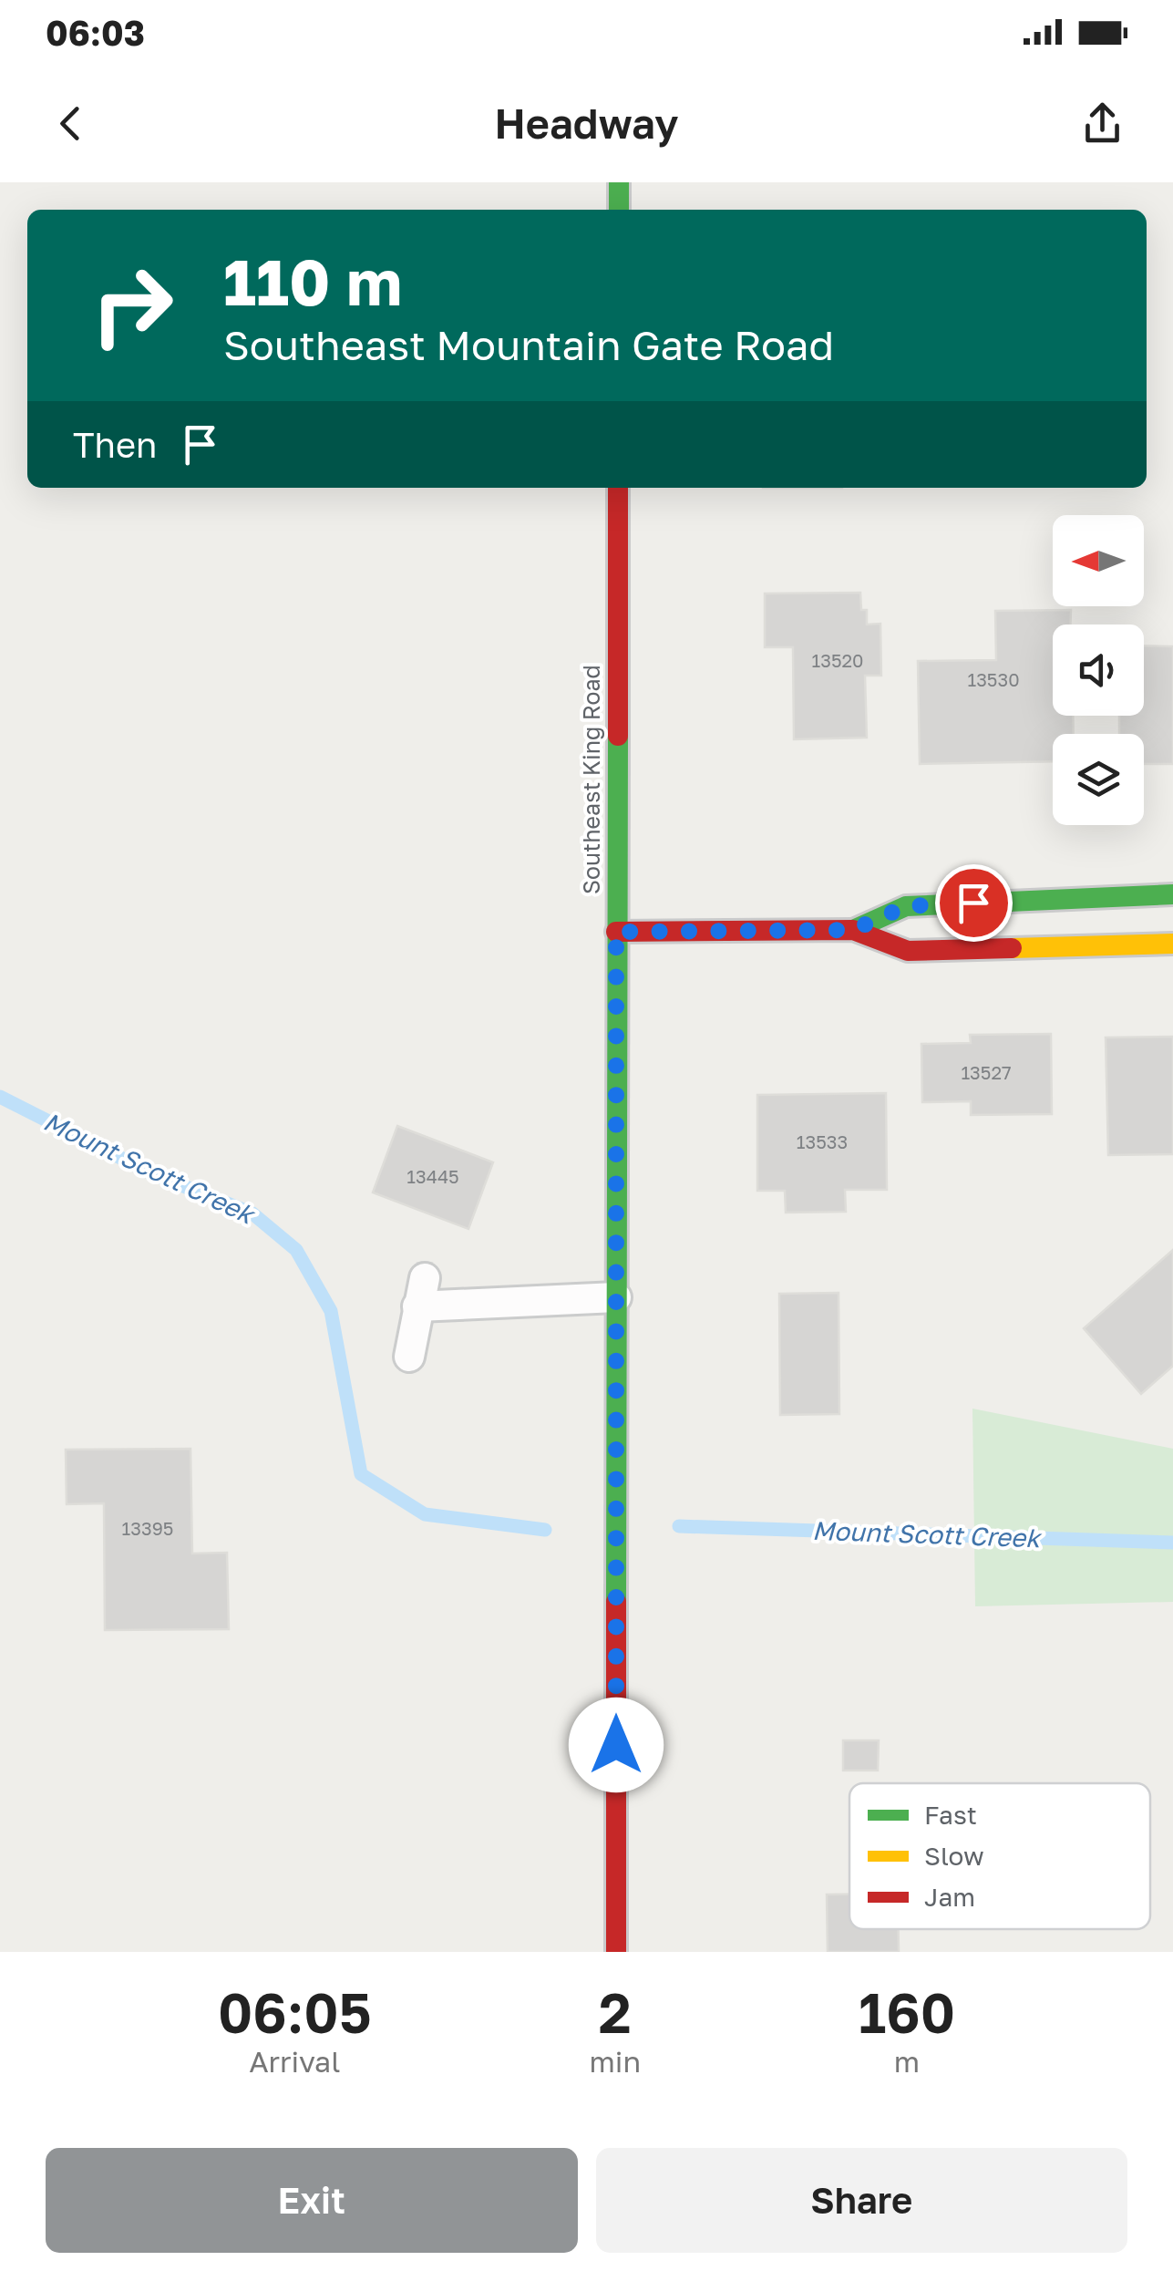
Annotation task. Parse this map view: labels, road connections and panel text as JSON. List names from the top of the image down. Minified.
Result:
{"streets":{"main road":["Southeast King Road"]},"water":["Mount Scott Creek"],"house_numbers":["13520","13530","13527","13533","13445","13395"],"legend":["Fast","Slow","Jam"],"north":"left","page":{"status":"06:03","header":"Headway","turn":["110 m","Southeast Mountain Gate Road"],"then":"Then","eta":["06:05","Arrival","2","min","160","m"],"buttons":["Exit","Share"]}}
